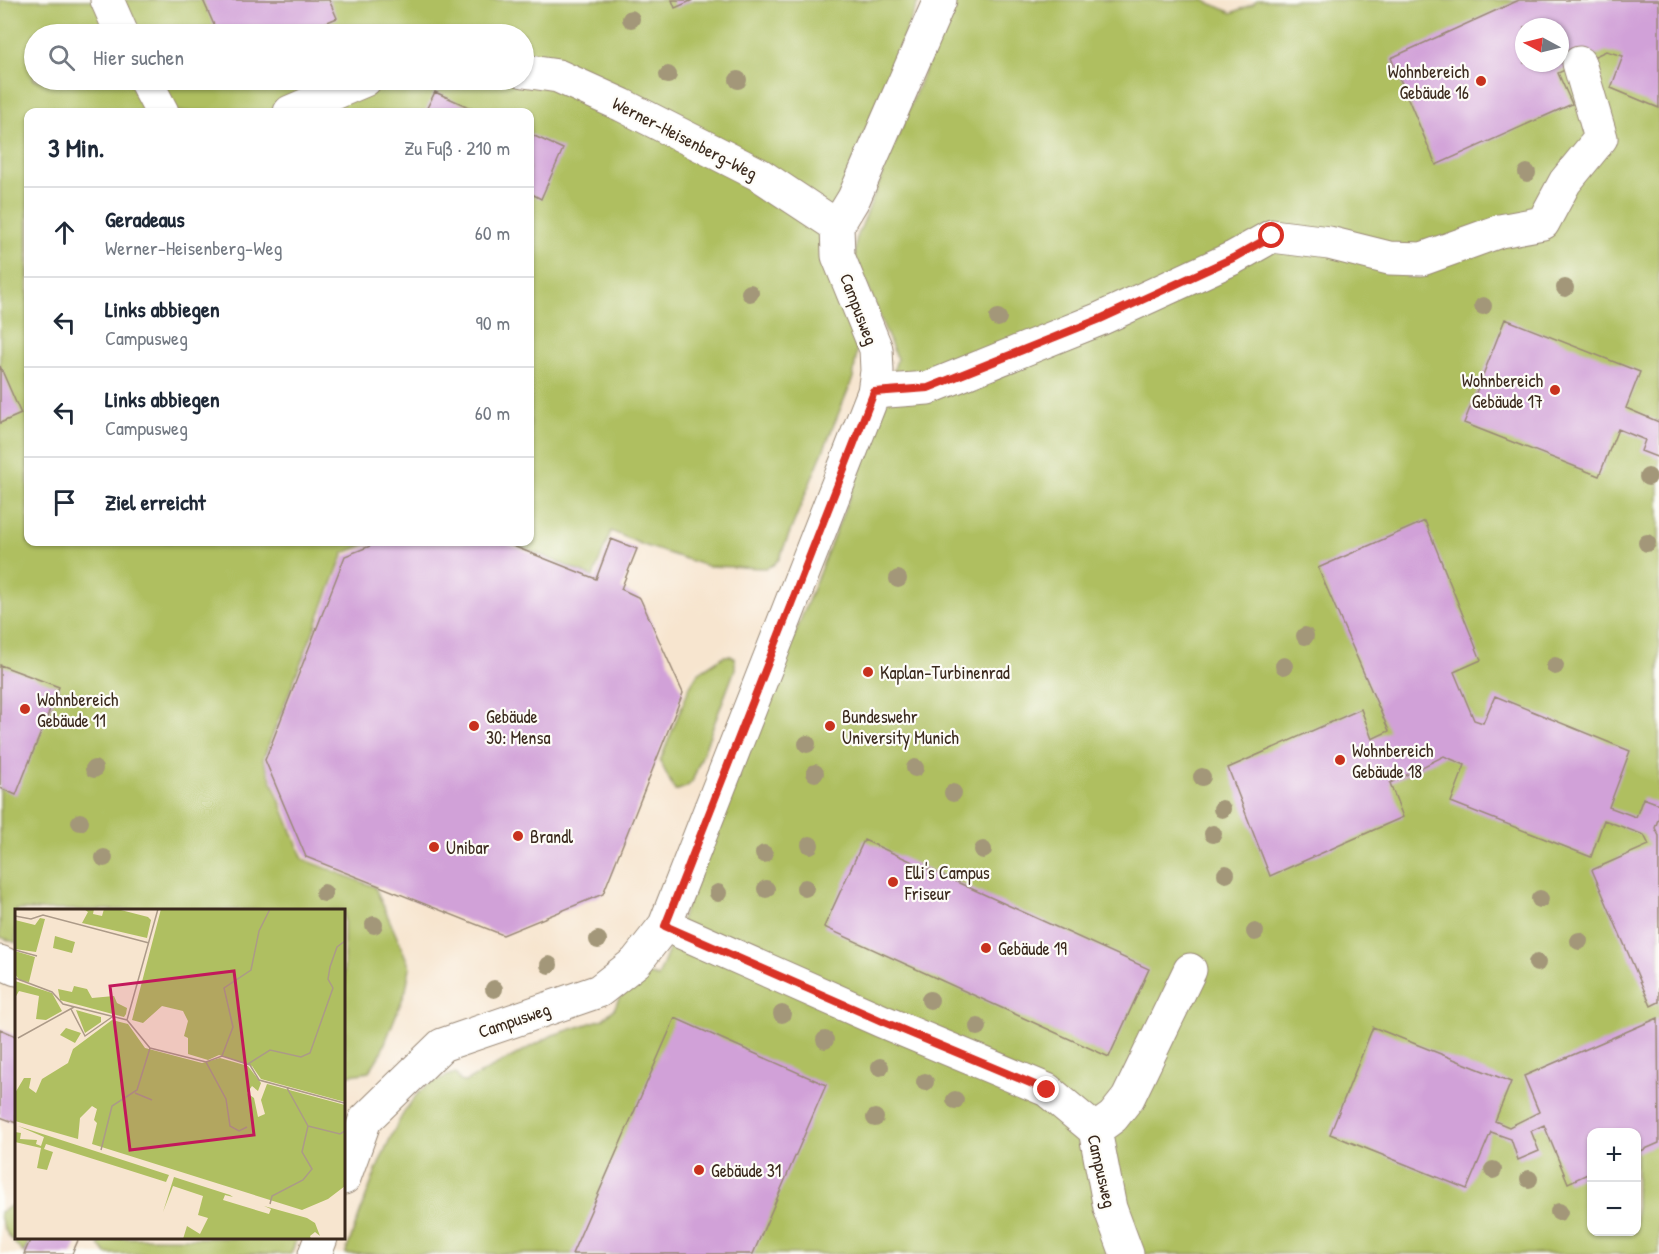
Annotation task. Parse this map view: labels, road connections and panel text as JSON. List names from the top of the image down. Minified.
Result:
{"streets":{"street":["Werner-Heisenberg-Weg","Campusweg"]},"crossings":[["Werner-Heisenberg-Weg","Campusweg"]],"places":["Wohnbereich Gebäude 16","Wohnbereich Gebäude 17","Kaplan-Turbinenrad","Wohnbereich Gebäude 11","Gebäude 30: Mensa","Bundeswehr University Munich","Wohnbereich Gebäude 18","Brandl","Unibar","Elli's Campus Friseur","Gebäude 19","Gebäude 31"],"north":"left","page":{"search":"Hier suchen","heading":["3 Min.","Zu Fuß · 210 m"],"list":[["Geradeaus","Werner-Heisenberg-Weg","60 m"],["Links abbiegen","Campusweg","90 m"],["Links abbiegen","Campusweg","60 m"],"Ziel erreicht"],"map_buttons":["+","−"]}}
